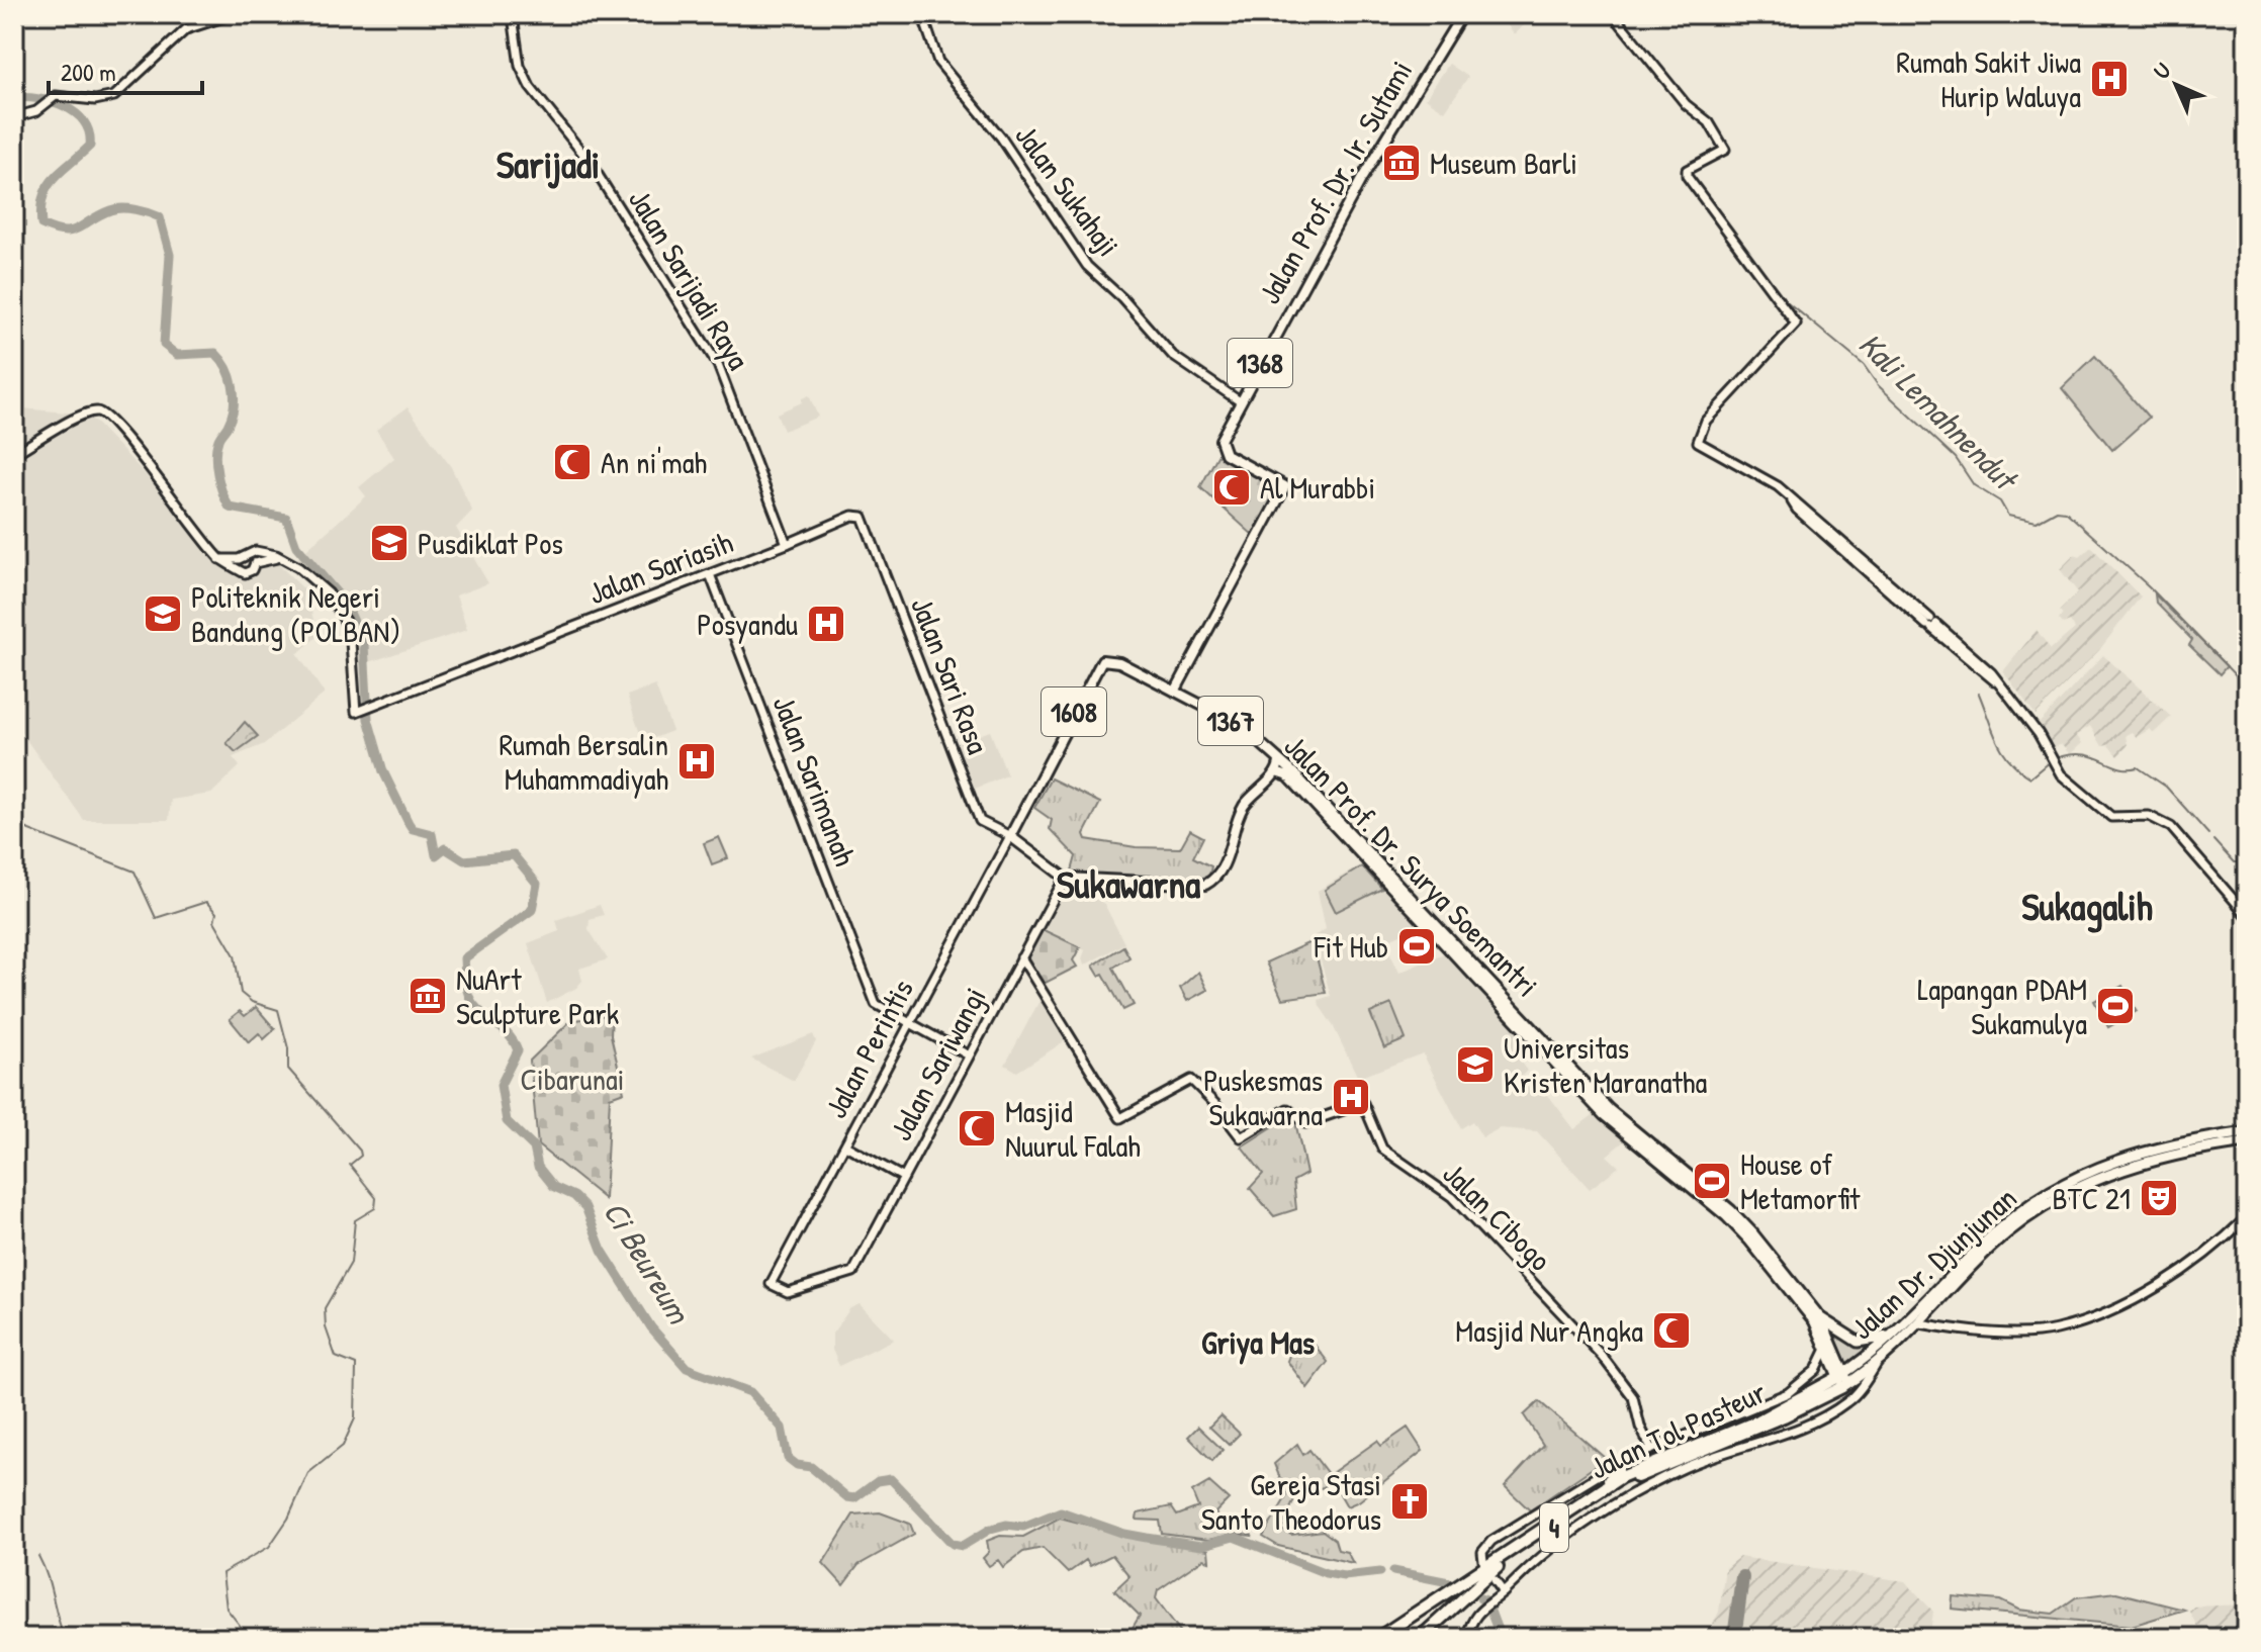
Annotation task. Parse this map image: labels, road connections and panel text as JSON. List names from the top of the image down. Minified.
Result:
{"streets":{"highway":["Jalan Dr. Djunjunan","Jalan Tol Pasteur","4"],"main road":["Jalan Prof. Dr. Ir. Sutami","1368","1608","1367","Jalan Prof. Dr. Surya Soemantri"],"street":["Jalan Sukahaji","Jalan Sarijadi Raya","Jalan Sariasih","Jalan Sari Rasa","Jalan Sarimanah","Jalan Perintis","Jalan Sariwangi","Jalan Cibogo"]},"crossings":[["Jalan Prof. Dr. Ir. Sutami","Jalan Sukahaji"],["Jalan Prof. Dr. Ir. Sutami","1608"],["Jalan Prof. Dr. Ir. Sutami","Jalan Prof. Dr. Surya Soemantri"],["Jalan Sarijadi Raya","Jalan Sariasih"],["Jalan Sariasih","Jalan Sari Rasa"],["Jalan Sariasih","Jalan Sarimanah"],["Jalan Sari Rasa","1608"],["Jalan Sari Rasa","Jalan Perintis"],["1608","Jalan Prof. Dr. Surya Soemantri"],["1608","Jalan Perintis"],["Jalan Sarimanah","Jalan Perintis"],["Jalan Prof. Dr. Surya Soemantri","Jalan Dr. Djunjunan"],["Jalan Prof. Dr. Surya Soemantri","Jalan Tol Pasteur"],["Jalan Perintis","Jalan Sariwangi"],["Jalan Sariwangi","Jalan Cibogo"],["Jalan Dr. Djunjunan","Jalan Tol Pasteur"]],"districts":["Sarijadi","Sukawarna","Sukagalih","Griya Mas"],"water":["Kali Lemahnendut","Ci Beureum"],"parks":["Cibarunai"],"places":{"hospital":["Rumah Sakit Jiwa Hurip Waluya","Posyandu","Rumah Bersalin Muhammadiyah","Puskesmas Sukawarna"],"museum":["Museum Barli","NuArt Sculpture Park"],"mosque":["An ni'mah","Al Murabbi","Masjid Nuurul Falah","Masjid Nur Angka"],"school or university":["Pusdiklat Pos","Politeknik Negeri Bandung (POLBAN)","Universitas Kristen Maranatha"],"sports":["Fit Hub","Lapangan PDAM Sukamulya","House of Metamorfit"],"theatre":["BTC 21"],"church":["Gereja Stasi Santo Theodorus"]},"scale_bar":"200 m","north":"top left"}
